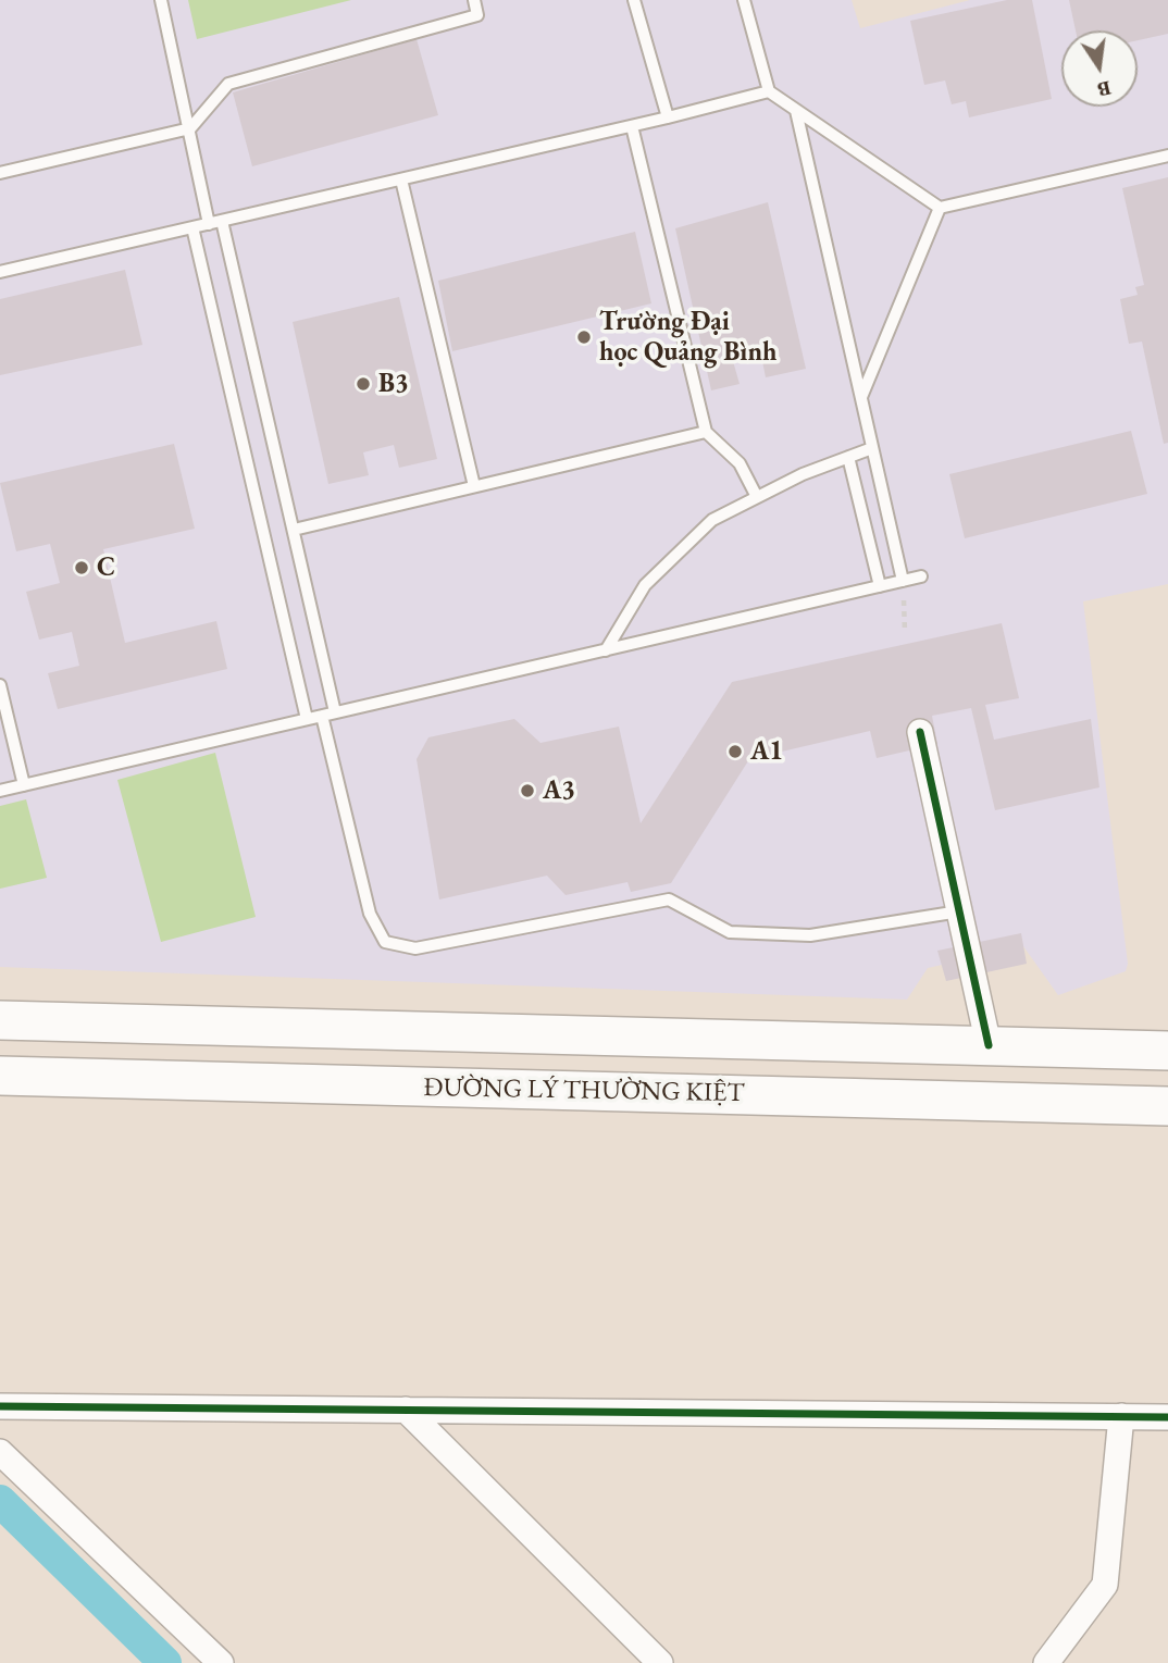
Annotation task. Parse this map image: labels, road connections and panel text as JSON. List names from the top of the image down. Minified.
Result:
{"streets":{"main road":["ĐƯỜNG LÝ THƯỜNG KIỆT"]},"places":["Trường Đại học Quảng Bình","B3","C","A1","A3"],"north":"bottom"}
